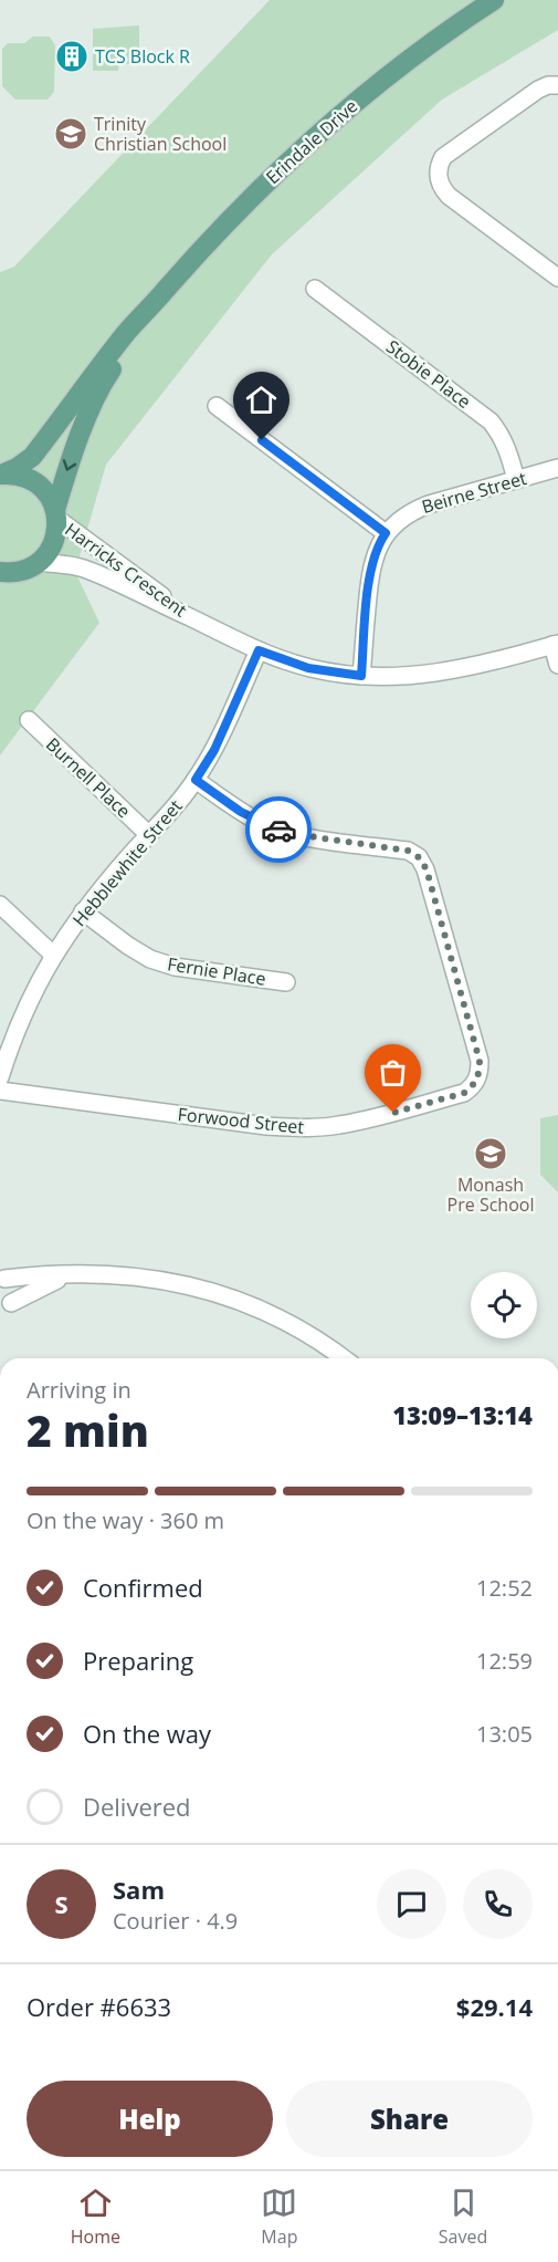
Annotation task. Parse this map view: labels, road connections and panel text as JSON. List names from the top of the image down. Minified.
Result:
{"streets":{"main road":["Erindale Drive"],"street":["Stobie Place","Beirne Street","Harricks Crescent","Burnell Place","Hebblewhite Street","Fernie Place","Forwood Street"]},"crossings":[["Erindale Drive","Harricks Crescent"],["Stobie Place","Beirne Street"],["Beirne Street","Harricks Crescent"],["Harricks Crescent","Hebblewhite Street"],["Burnell Place","Hebblewhite Street"],["Hebblewhite Street","Fernie Place"],["Hebblewhite Street","Forwood Street"]],"places":{"building":["TCS Block R"],"school or university":["Trinity Christian School","Monash Pre School"]},"page":{"heading":["2 min","Arriving in","13:09–13:14"],"panel":["Sam","Courier · 4.9","Order #6633","$29.14"],"bar":"On the way · 360 m","list":[["Confirmed","12:52"],["Preparing","12:59"],["On the way","13:05"],"Delivered"],"round":"S","buttons":["Help","Share"],"tabs":["Home","Map","Saved"]}}
